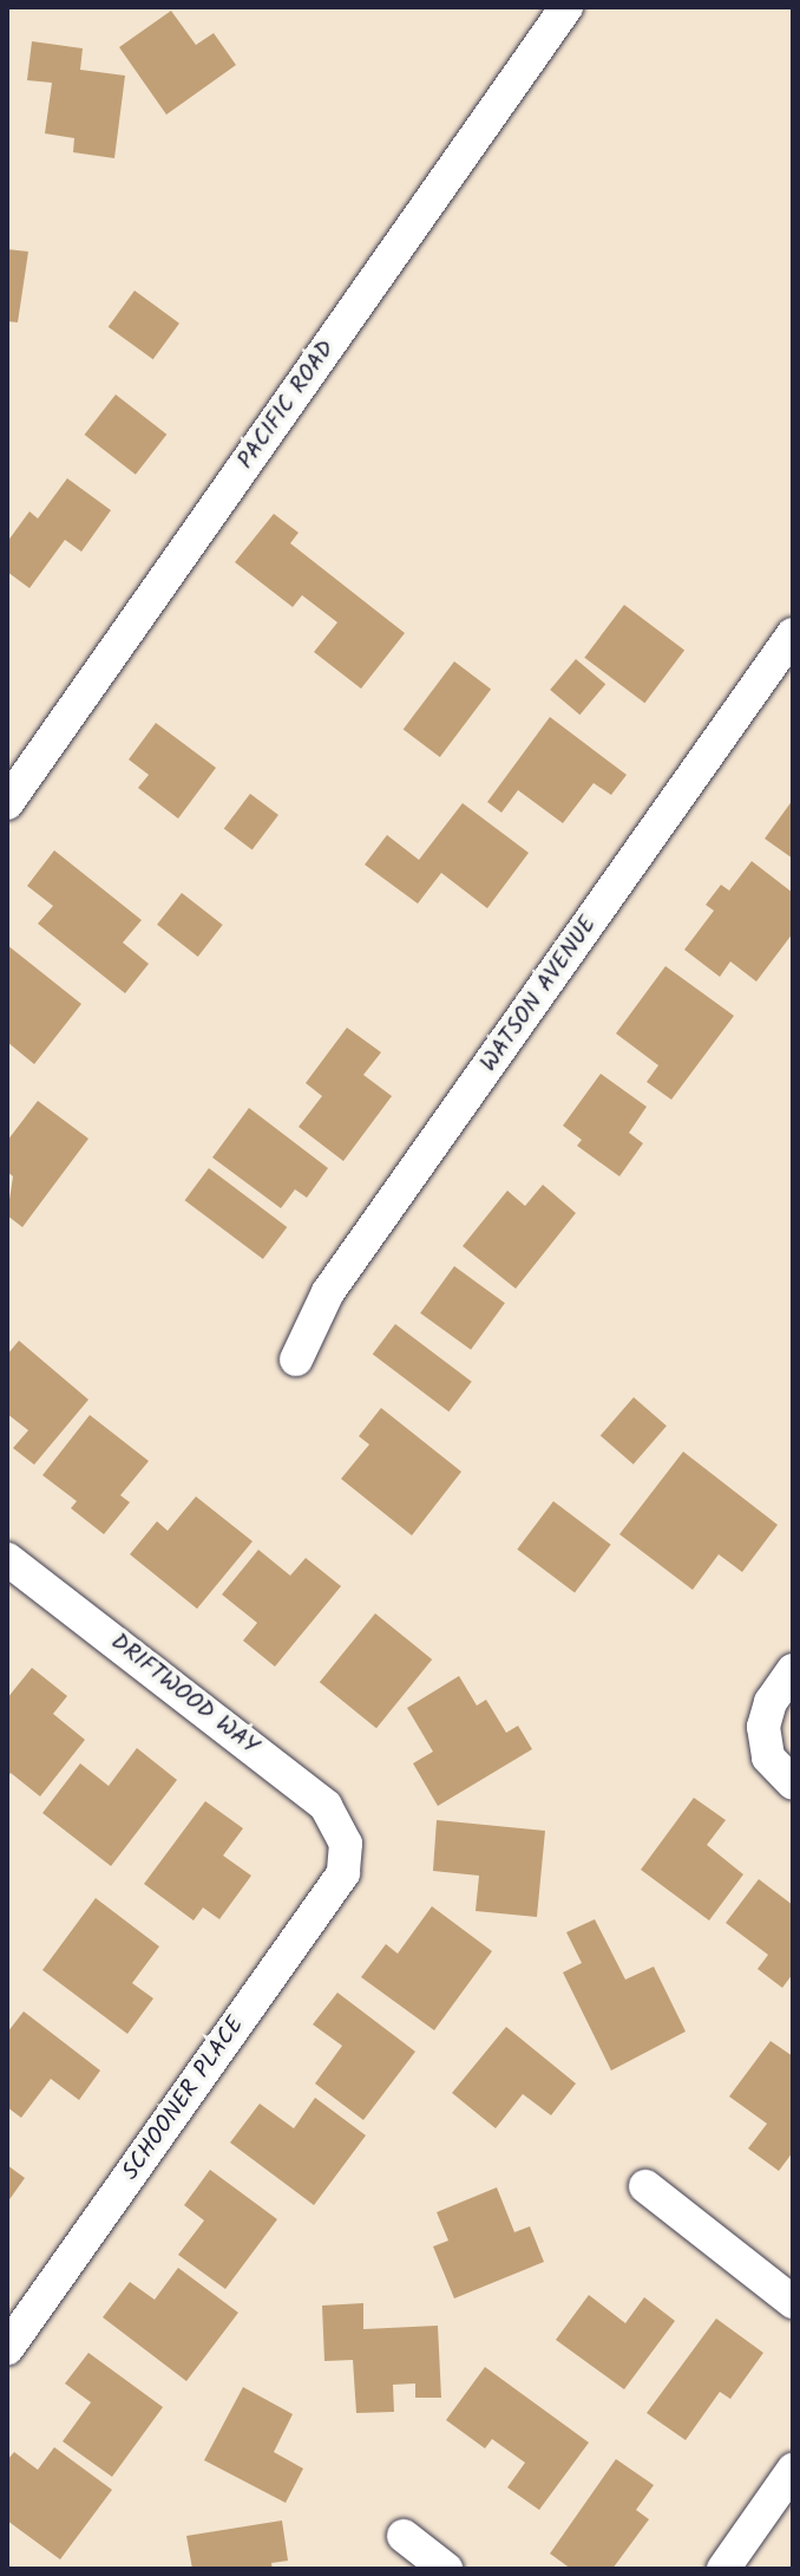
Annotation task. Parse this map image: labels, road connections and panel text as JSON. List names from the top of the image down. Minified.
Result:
{"streets":{"street":["PACIFIC ROAD","WATSON AVENUE","DRIFTWOOD WAY","SCHOONER PLACE"]},"crossings":[["DRIFTWOOD WAY","SCHOONER PLACE"]]}
